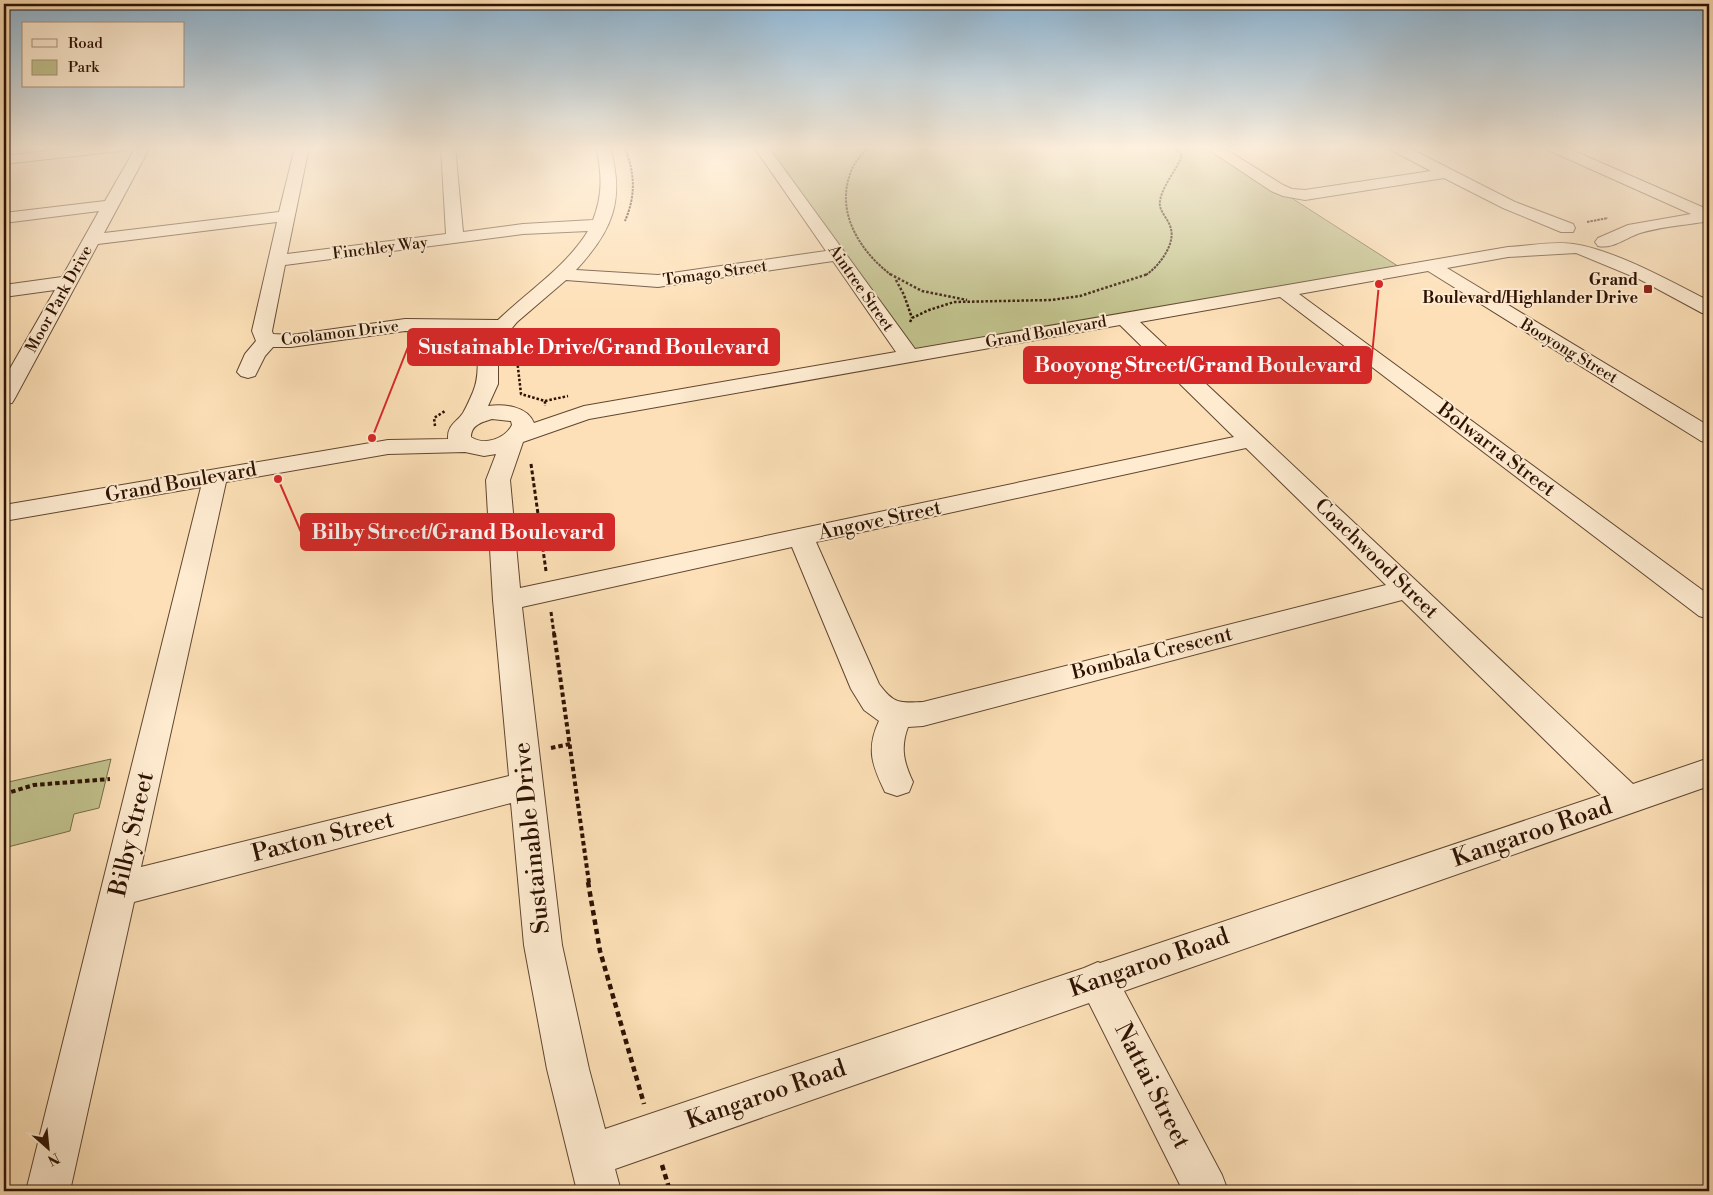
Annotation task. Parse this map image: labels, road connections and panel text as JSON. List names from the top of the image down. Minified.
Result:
{"streets":{"street":["Finchley Way","Tomago Street","Aintree Street","Moor Park Drive","Grand Boulevard","Coolamon Drive","Booyong Street","Bolwarra Street","Angove Street","Coachwood Street","Bombala Crescent","Kangaroo Road","Bilby Street","Paxton Street","Sustainable Drive","Nattai Street"]},"crossings":[["Finchley Way","Coolamon Drive"],["Tomago Street","Aintree Street"],["Aintree Street","Grand Boulevard"],["Grand Boulevard","Booyong Street"],["Grand Boulevard","Bolwarra Street"],["Grand Boulevard","Coachwood Street"],["Grand Boulevard","Bilby Street"],["Grand Boulevard","Sustainable Drive"],["Angove Street","Coachwood Street"],["Angove Street","Sustainable Drive"],["Coachwood Street","Bombala Crescent"],["Coachwood Street","Kangaroo Road"],["Kangaroo Road","Sustainable Drive"],["Kangaroo Road","Nattai Street"],["Bilby Street","Paxton Street"],["Paxton Street","Sustainable Drive"]],"places":{"other":["Booyong Street/Grand Boulevard","Sustainable Drive/Grand Boulevard","Bilby Street/Grand Boulevard"],"transit":["Grand Boulevard/Highlander Drive"]},"legend":["Road","Park"],"north":"bottom right"}
